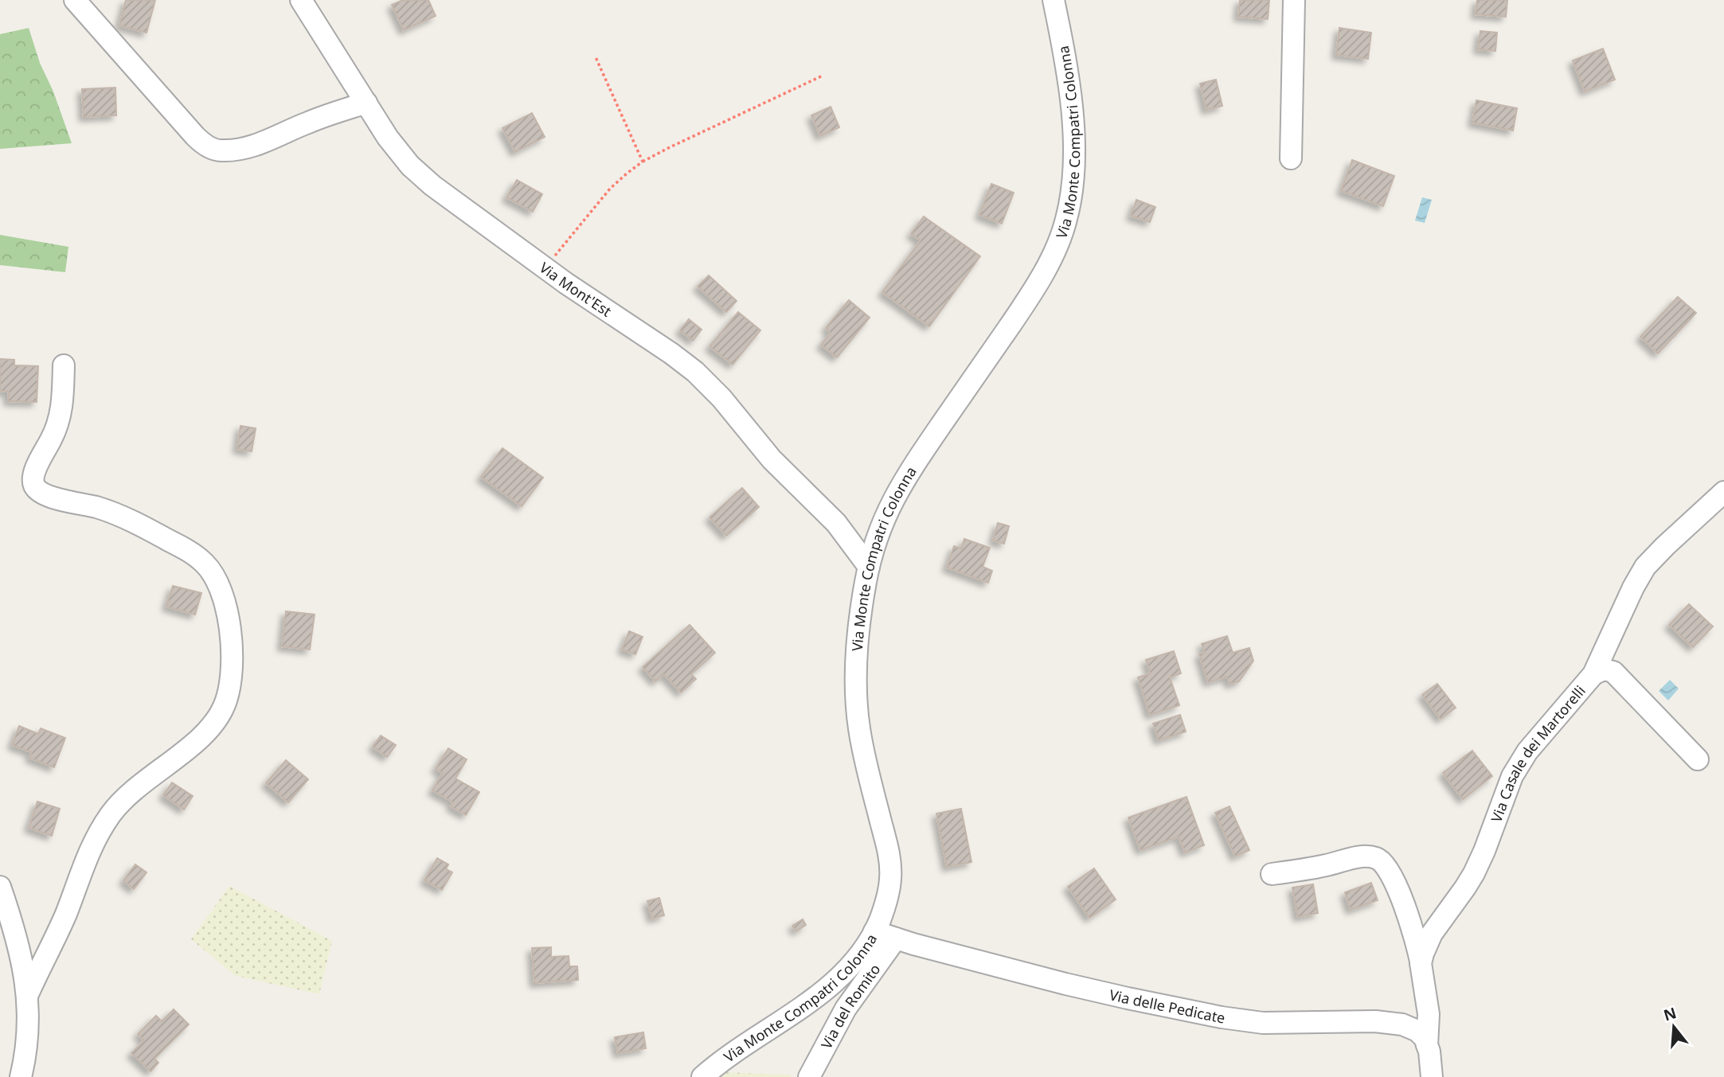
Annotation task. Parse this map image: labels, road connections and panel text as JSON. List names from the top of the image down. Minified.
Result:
{"streets":{"street":["Via Monte Compatri Colonna","Via Mont'Est","Via Casale dei Martorelli","Via delle Pedicate","Via del Romito"]},"crossings":[["Via Monte Compatri Colonna","Via Mont'Est"],["Via Monte Compatri Colonna","Via delle Pedicate"],["Via Casale dei Martorelli","Via delle Pedicate"],["Via delle Pedicate","Via del Romito"]],"north":"top"}
